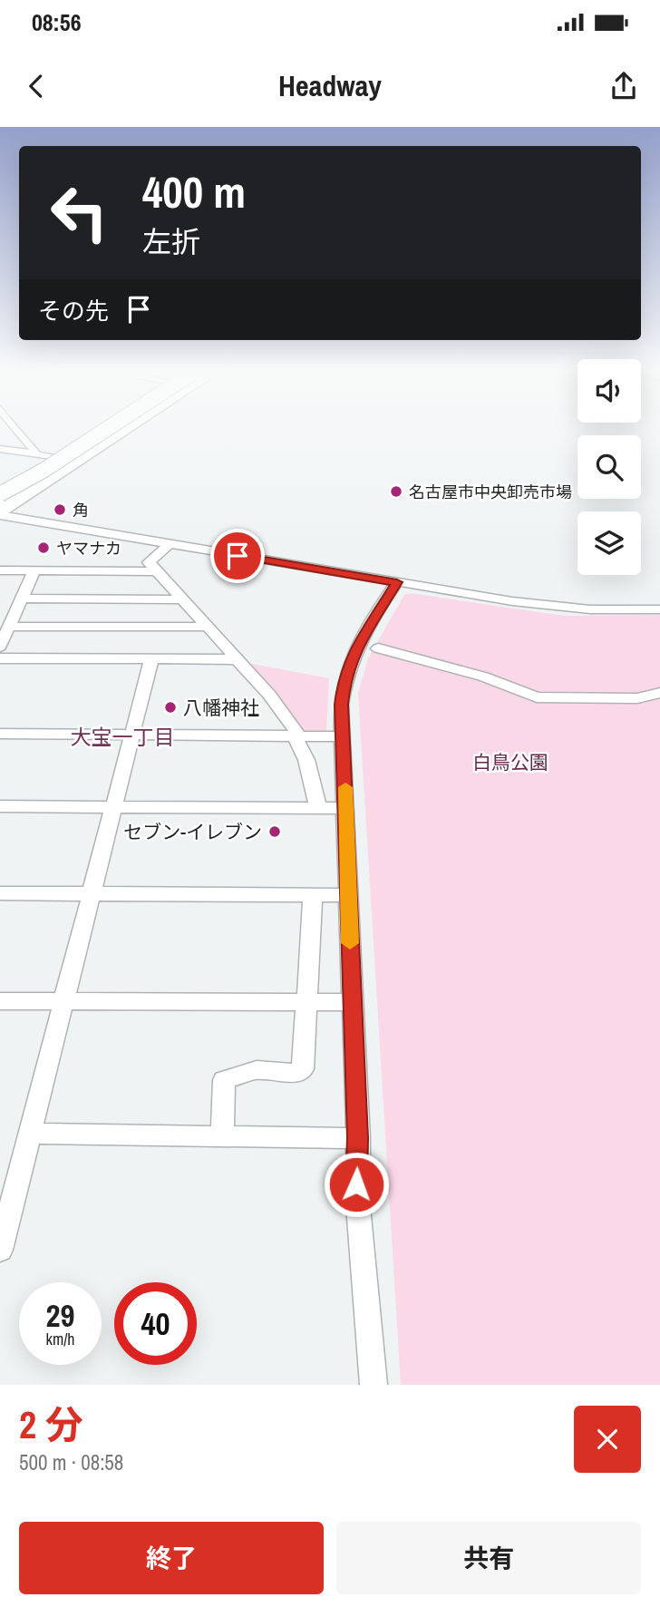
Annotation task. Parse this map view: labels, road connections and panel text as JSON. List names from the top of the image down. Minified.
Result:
{"districts":["大宝一丁目"],"parks":["白鳥公園"],"places":["名古屋市中央卸売市場","角","ヤマナカ","八幡神社","セブン-イレブン"],"page":{"status":"08:56","header":"Headway","turn":["400 m","左折"],"then":"その先","speed":"29 km/h","limit":"40","heading":["2 分","500 m · 08:58"],"buttons":["終了","共有"]}}
